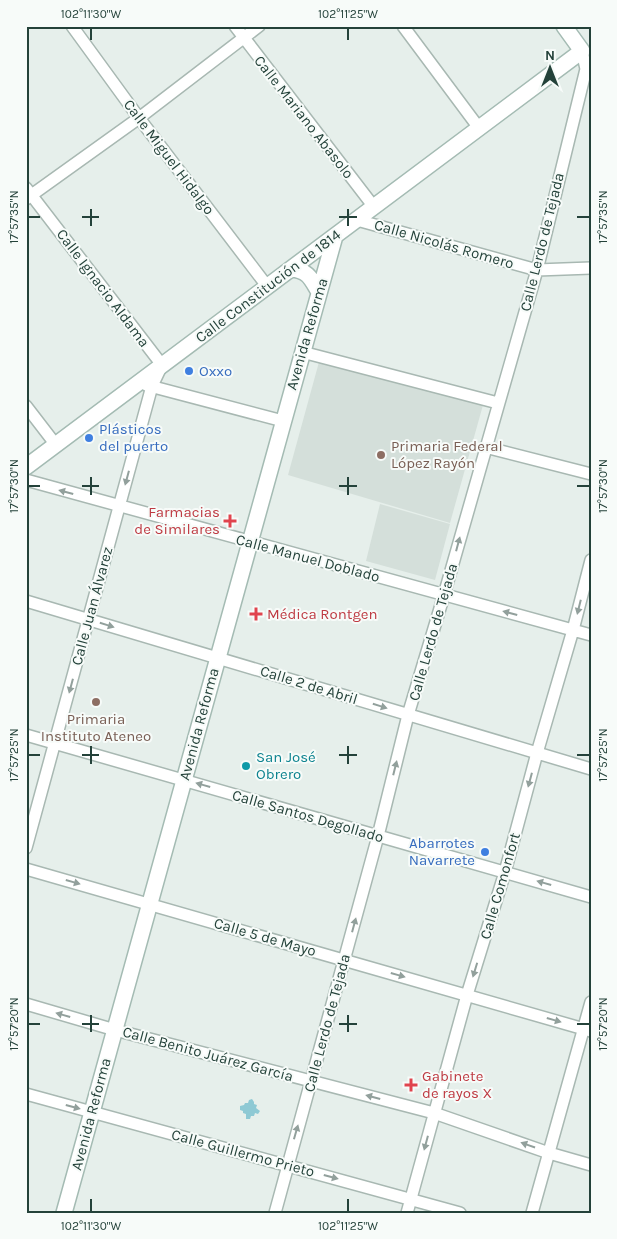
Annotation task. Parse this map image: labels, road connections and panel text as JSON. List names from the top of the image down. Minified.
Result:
{"streets":{"street":["Calle Mariano Abasolo","Calle Miguel Hidalgo","Calle Lerdo de Tejada","Calle Nicolás Romero","Calle Constitución de 1814","Calle Ignacio Aldama","Avenida Reforma","Calle Manuel Doblado","Calle Juan Álvarez","Calle 2 de Abril","Calle Santos Degollado","Calle Comonfort","Calle 5 de Mayo","Calle Benito Juárez García","Calle Guillermo Prieto"]},"crossings":[["Calle Mariano Abasolo","Calle Constitución de 1814"],["Calle Miguel Hidalgo","Calle Constitución de 1814"],["Calle Lerdo de Tejada","Calle Nicolás Romero"],["Calle Lerdo de Tejada","Calle Constitución de 1814"],["Calle Lerdo de Tejada","Calle Manuel Doblado"],["Calle Lerdo de Tejada","Calle 2 de Abril"],["Calle Lerdo de Tejada","Calle Santos Degollado"],["Calle Lerdo de Tejada","Calle 5 de Mayo"],["Calle Lerdo de Tejada","Calle Benito Juárez García"],["Calle Lerdo de Tejada","Calle Guillermo Prieto"],["Calle Nicolás Romero","Calle Constitución de 1814"],["Calle Constitución de 1814","Calle Ignacio Aldama"],["Calle Constitución de 1814","Avenida Reforma"],["Calle Constitución de 1814","Calle Juan Álvarez"],["Calle Ignacio Aldama","Calle Juan Álvarez"],["Avenida Reforma","Calle Manuel Doblado"],["Avenida Reforma","Calle 2 de Abril"],["Avenida Reforma","Calle Santos Degollado"],["Avenida Reforma","Calle 5 de Mayo"],["Avenida Reforma","Calle Benito Juárez García"],["Avenida Reforma","Calle Guillermo Prieto"],["Calle Manuel Doblado","Calle Juan Álvarez"],["Calle Manuel Doblado","Calle Comonfort"],["Calle Juan Álvarez","Calle 2 de Abril"],["Calle Juan Álvarez","Calle Santos Degollado"],["Calle 2 de Abril","Calle Comonfort"],["Calle Santos Degollado","Calle Comonfort"],["Calle Comonfort","Calle 5 de Mayo"],["Calle Comonfort","Calle Benito Juárez García"],["Calle Comonfort","Calle Guillermo Prieto"]],"one_way":["Calle Lerdo de Tejada","Calle Manuel Doblado","Calle Juan Álvarez","Calle 2 de Abril","Calle Santos Degollado","Calle Comonfort","Calle 5 de Mayo","Calle Benito Juárez García","Calle Guillermo Prieto"],"places":{"other":["Oxxo","Plásticos del puerto","Primaria Federal López Rayón","Primaria Instituto Ateneo","San José Obrero","Abarrotes Navarrete"],"health":["Farmacias de Similares","Médica Rontgen","Gabinete de rayos X"]},"north":"top","coordinates":["102°11'30\"W","102°11'25\"W","17°57'35\"N","17°57'30\"N","17°57'25\"N","17°57'20\"N"]}
